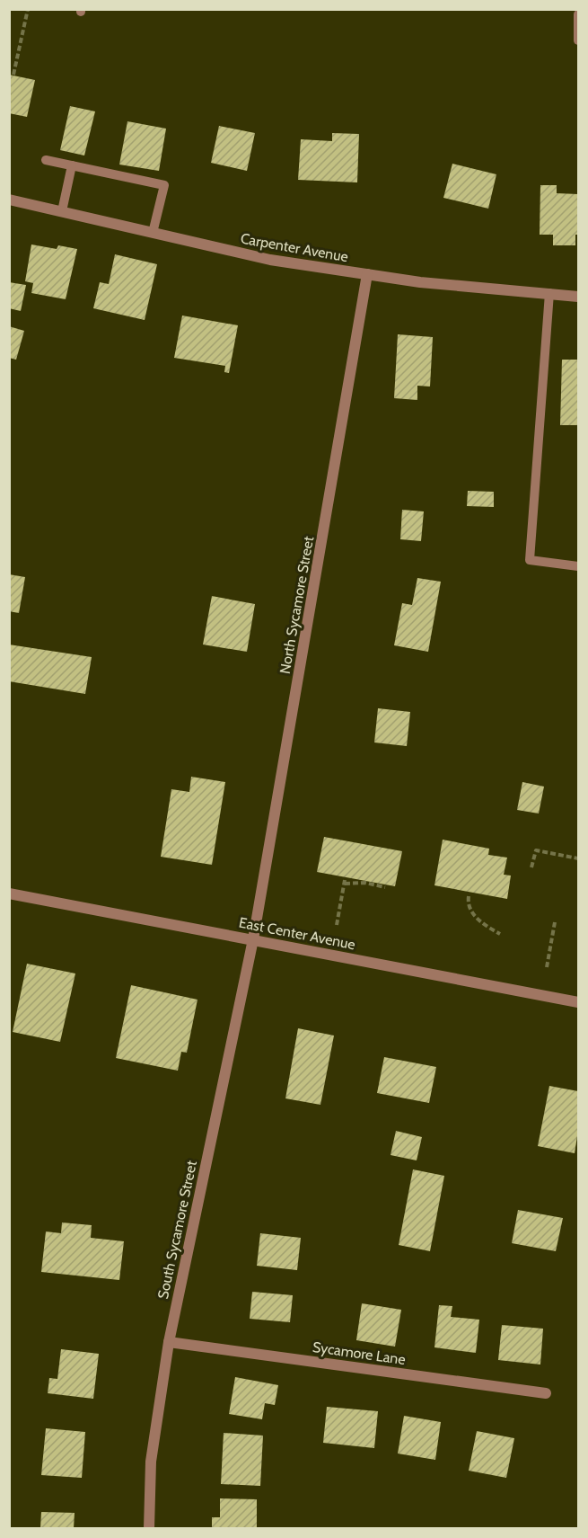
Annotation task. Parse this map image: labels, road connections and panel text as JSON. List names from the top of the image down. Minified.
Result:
{"streets":{"street":["Carpenter Avenue","North Sycamore Street","East Center Avenue","South Sycamore Street","Sycamore Lane"]},"crossings":[["Carpenter Avenue","North Sycamore Street"],["North Sycamore Street","East Center Avenue"],["North Sycamore Street","South Sycamore Street"],["East Center Avenue","South Sycamore Street"],["South Sycamore Street","Sycamore Lane"]]}
